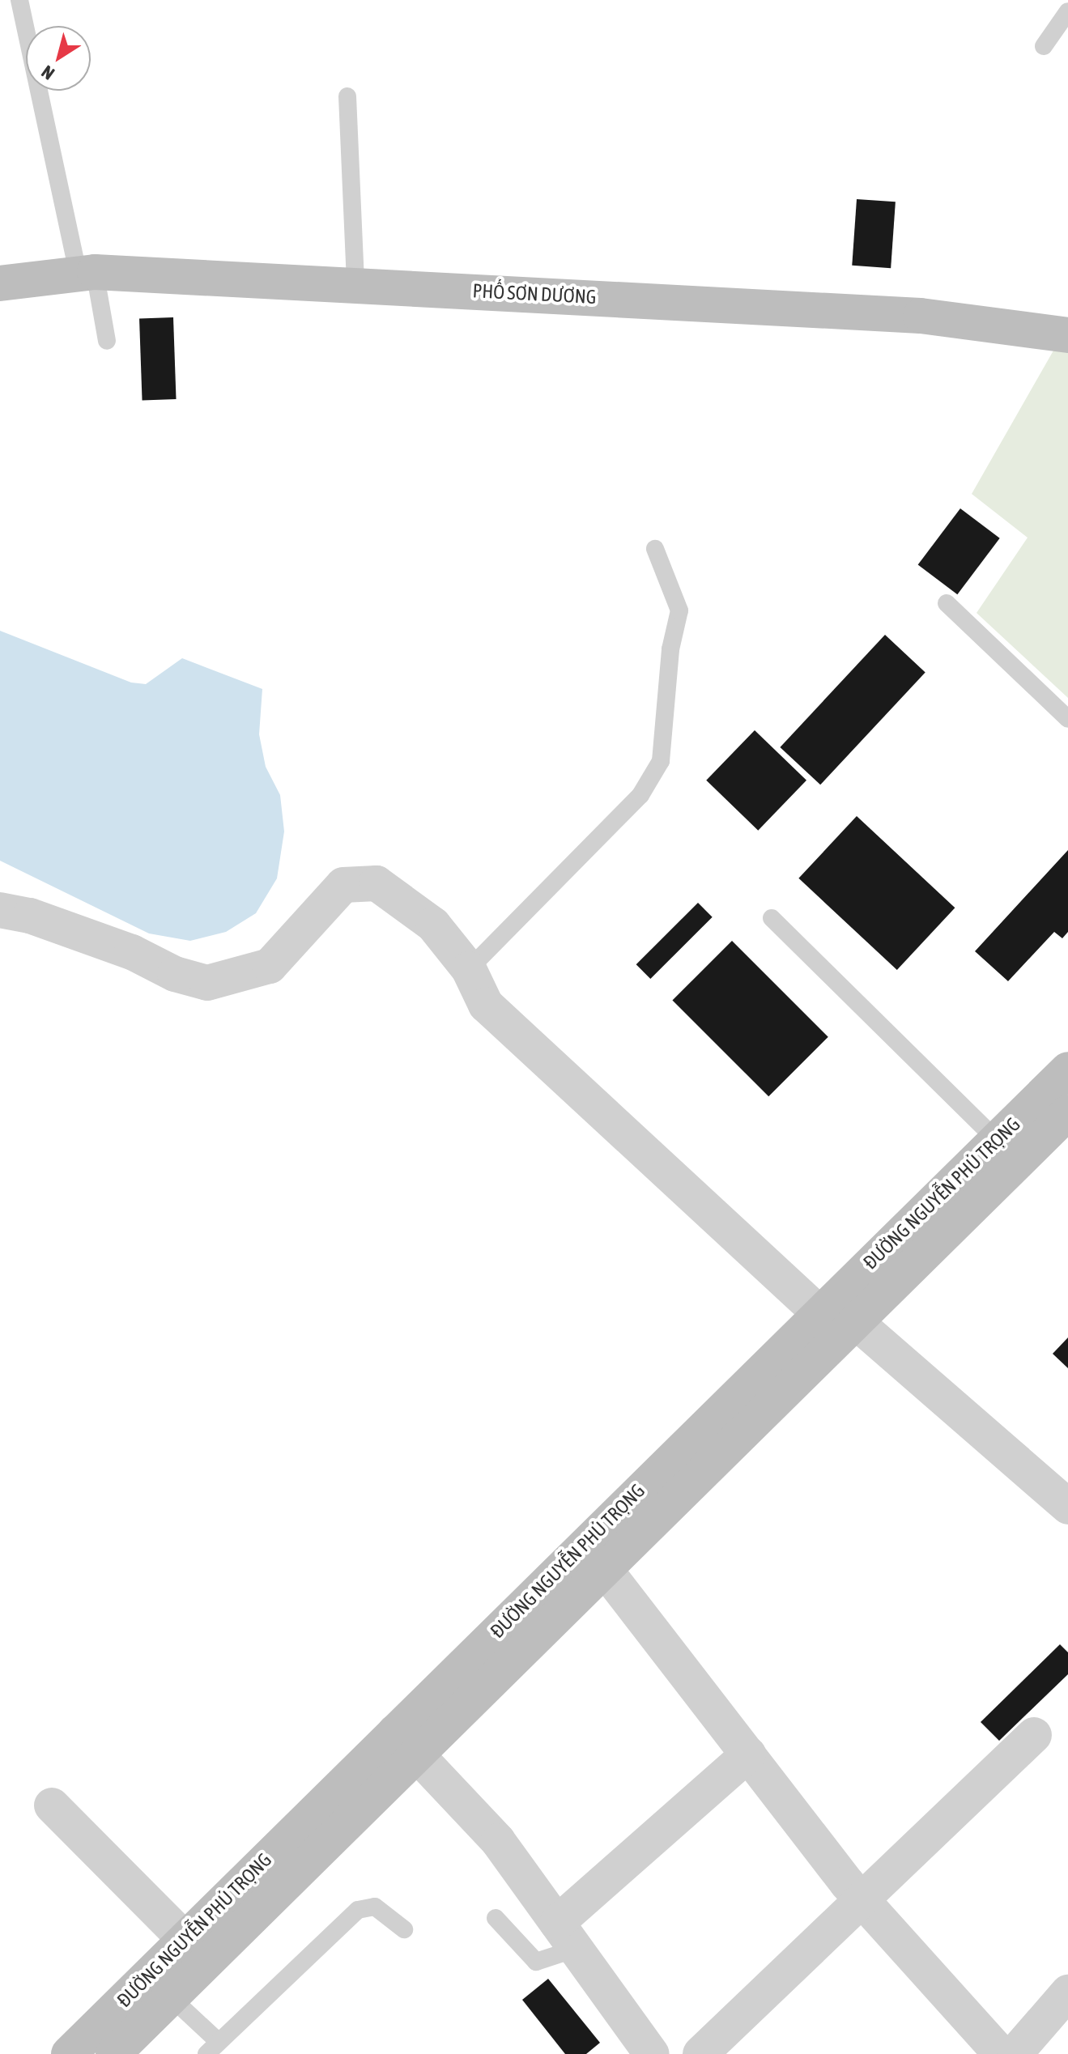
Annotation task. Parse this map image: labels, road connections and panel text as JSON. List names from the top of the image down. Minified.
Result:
{"streets":{"street":["PHỐ SƠN DƯƠNG","ĐƯỜNG NGUYỄN PHÚ TRỌNG"]},"north":"bottom left"}
